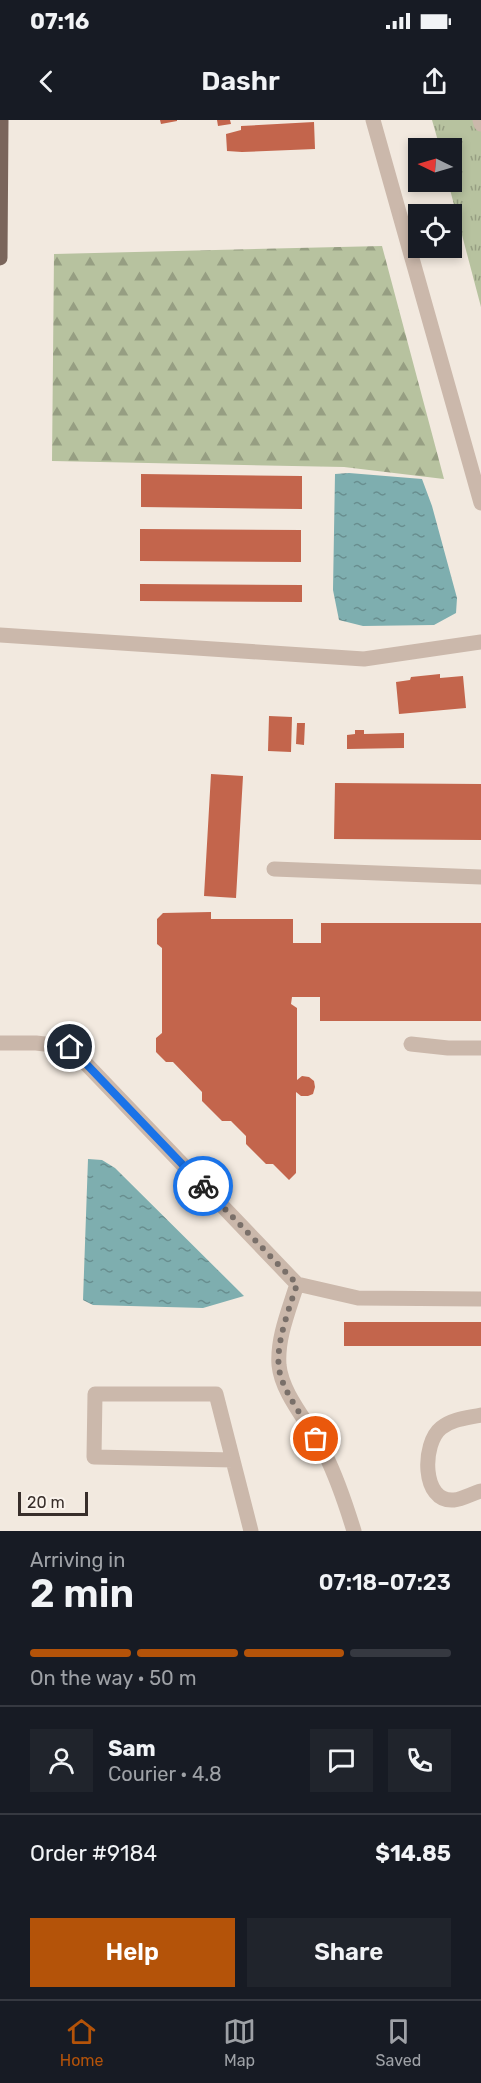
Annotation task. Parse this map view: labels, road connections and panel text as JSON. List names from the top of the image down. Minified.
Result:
{"scale_bar":"20 m","north":"left","page":{"status":"07:16","header":"Dashr","scale":"20 m","heading":["2 min","Arriving in","07:18–07:23"],"panel":["Sam","Courier · 4.8","Order #9184","$14.85"],"bar":"On the way · 50 m","buttons":["Help","Share"],"tabs":["Home","Map","Saved"]}}
